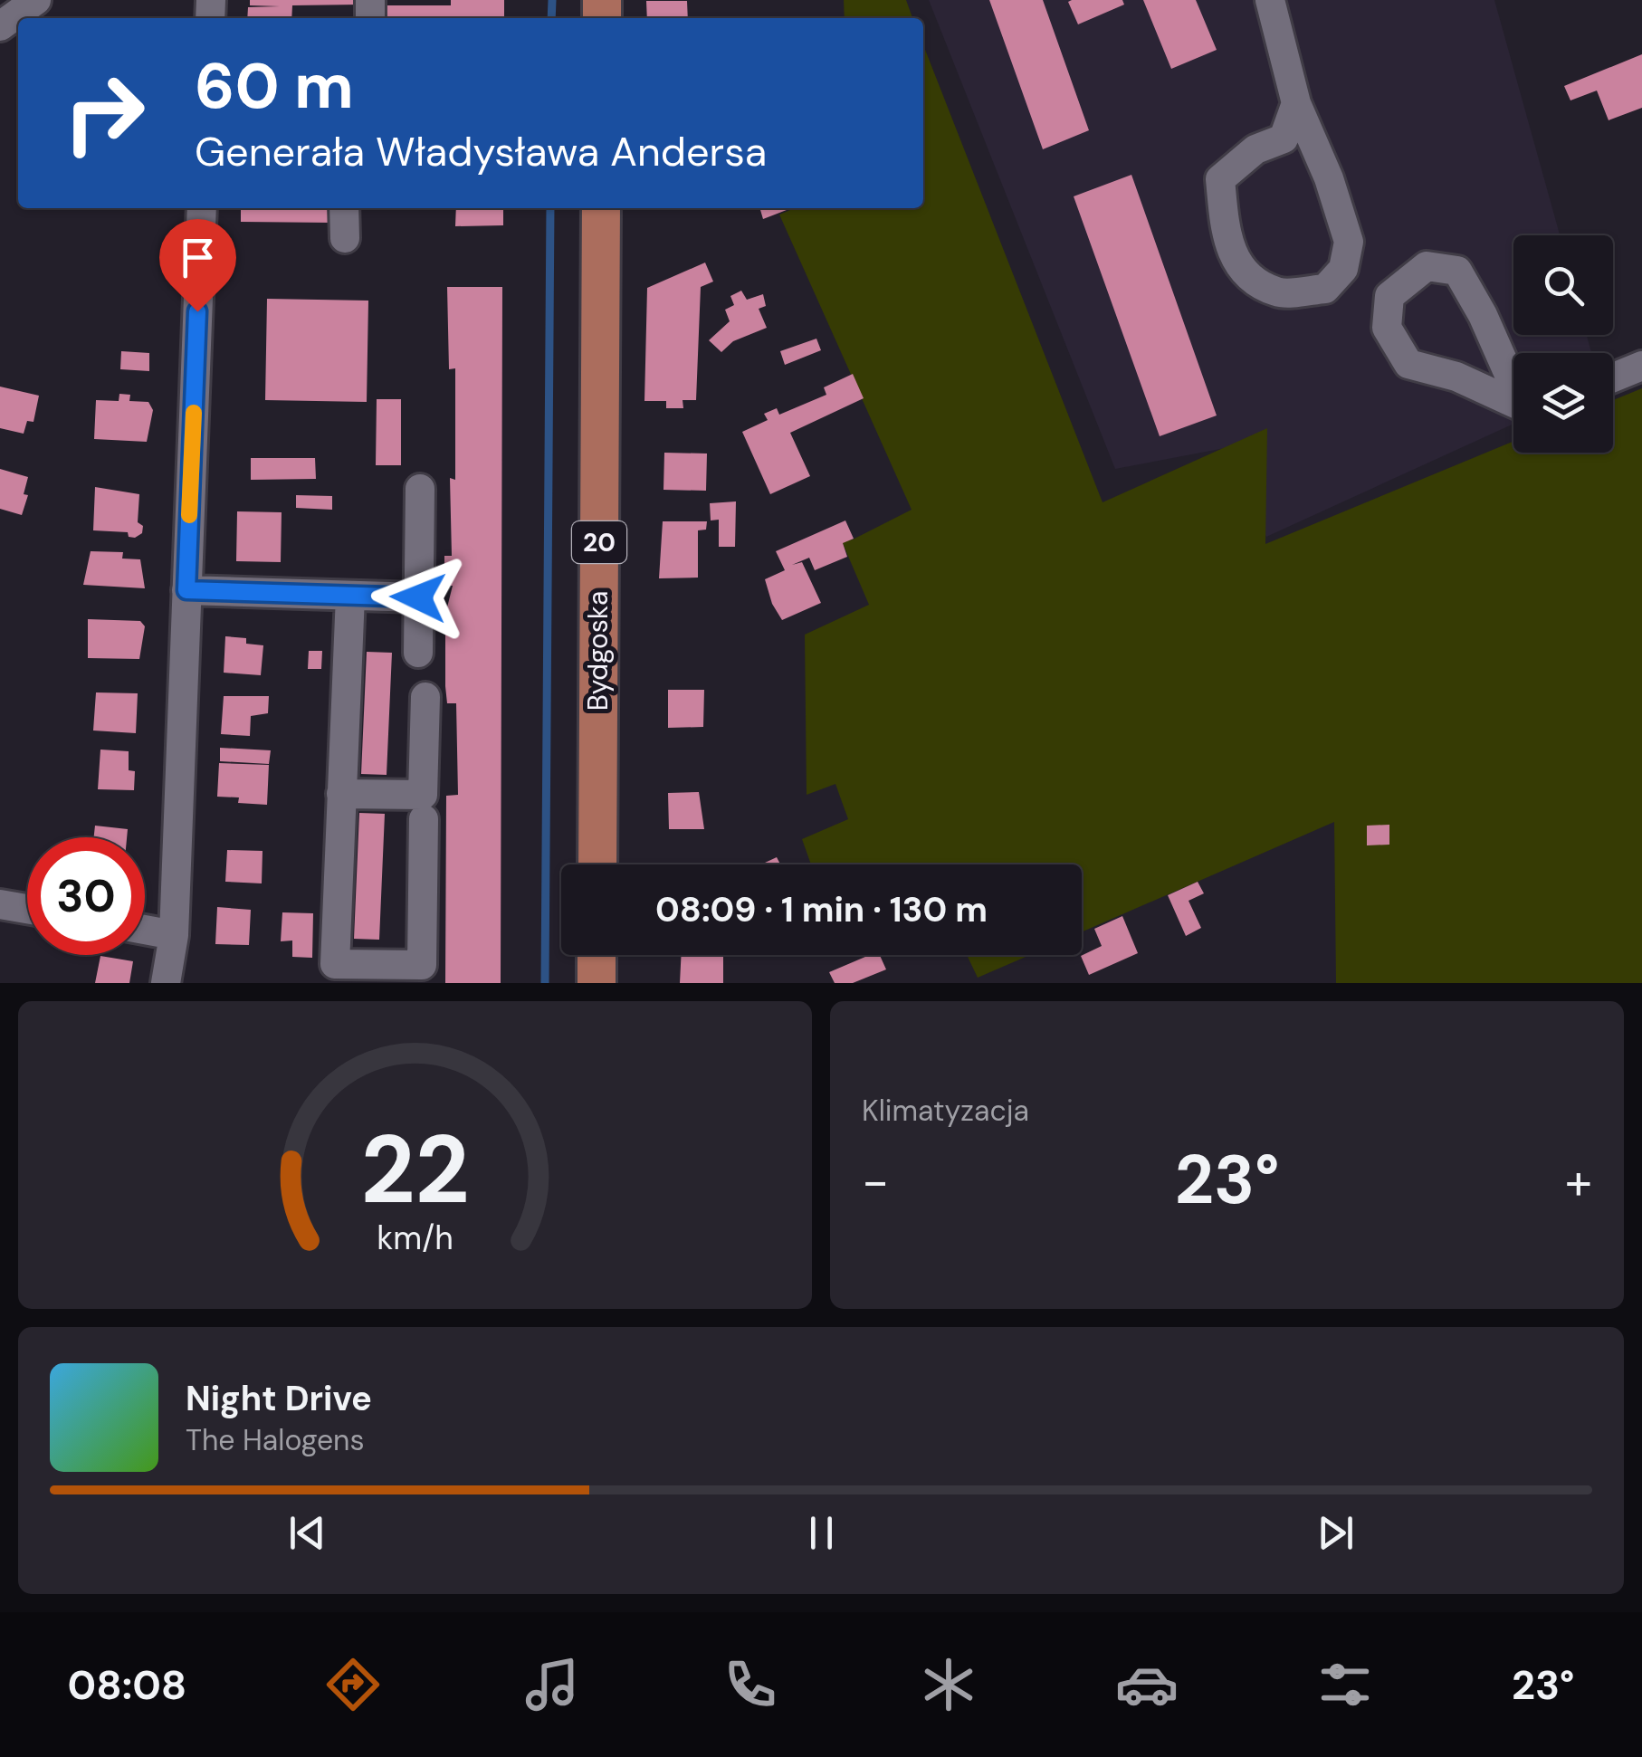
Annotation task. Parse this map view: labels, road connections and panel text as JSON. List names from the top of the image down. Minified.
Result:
{"streets":{"main road":["20","Bydgoska"]},"page":{"turn":["60 m","Generała Władysława Andersa"],"limit":"30","trip":"08:09 · 1 min · 130 m","tile":"Klimatyzacja","heat":["−","23°","+"],"song":["Night Drive","The Halogens"],"tabs":["08:08","23°"],"gauge":["22","km/h"]}}
